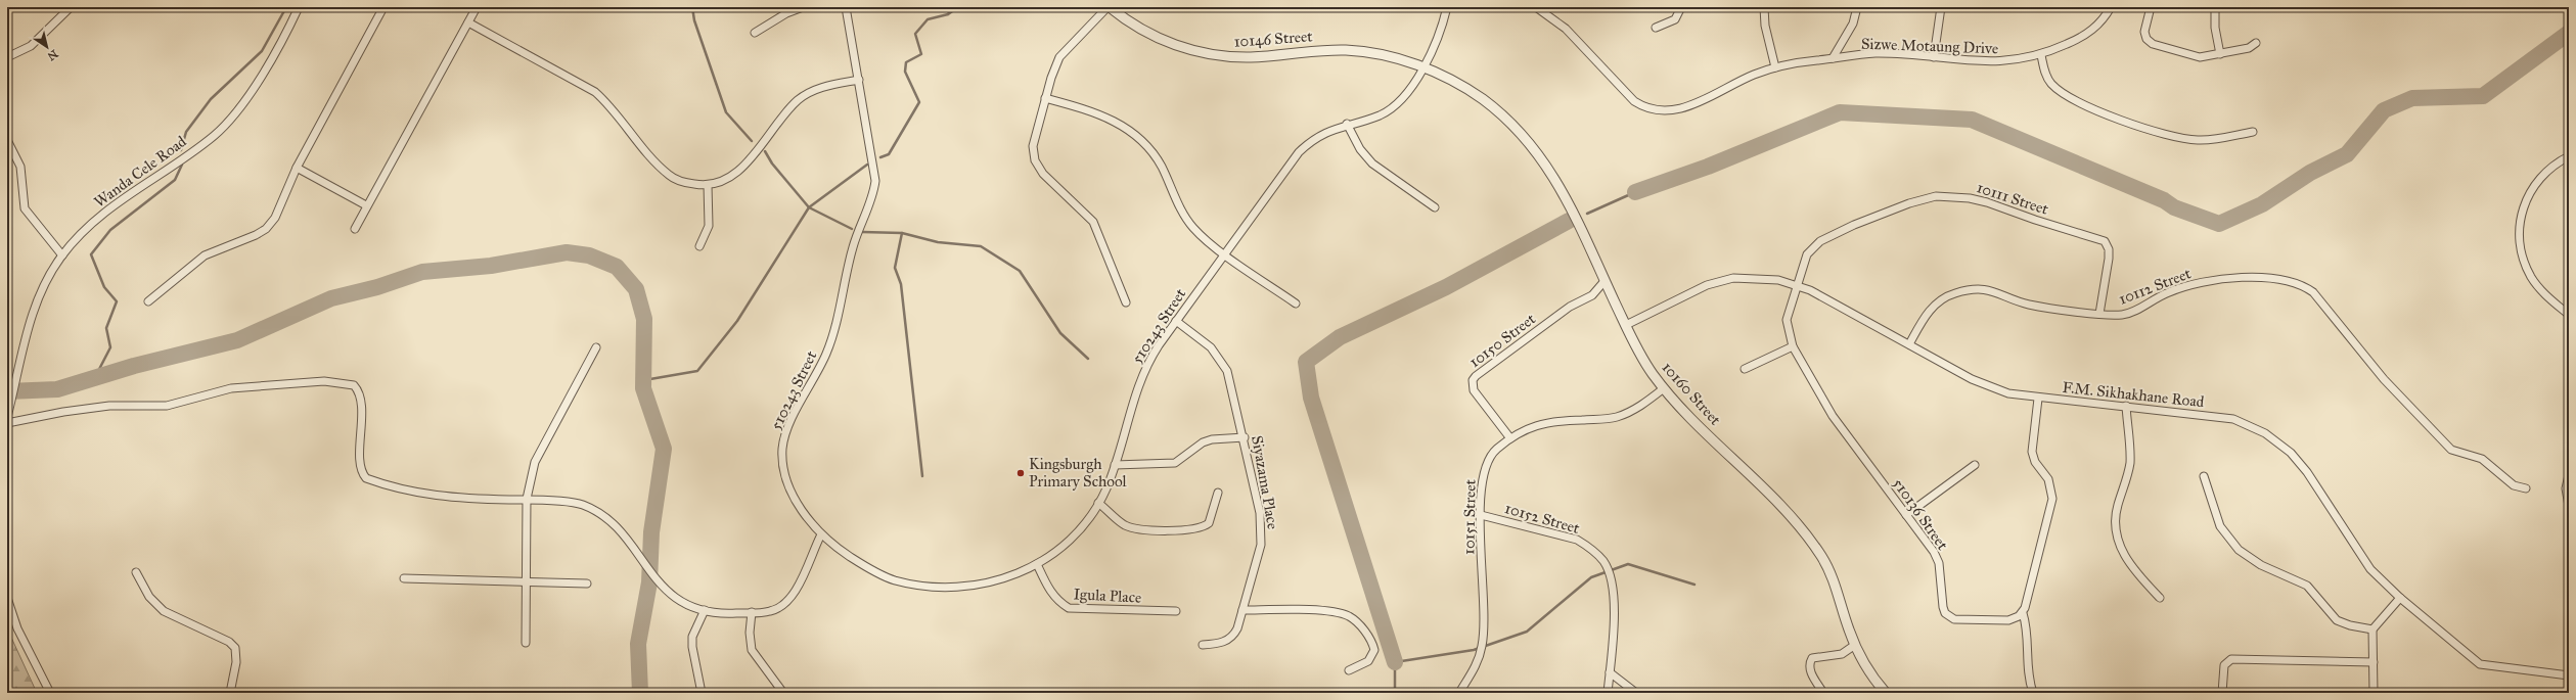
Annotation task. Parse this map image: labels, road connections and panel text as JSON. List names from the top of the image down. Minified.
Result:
{"streets":{"street":["10146 Street","Sizwe Motaung Drive","Wanda Cele Road","10111 Street","10112 Street","510243 Street","10150 Street","10160 Street","F.M. Sikhakhane Road","Siyazama Place","510136 Street","10151 Street","10152 Street","Igula Place"]},"crossings":[["10146 Street","510243 Street"],["10146 Street","10160 Street"],["10111 Street","10112 Street"],["10111 Street","F.M. Sikhakhane Road"],["10111 Street","510136 Street"],["10112 Street","F.M. Sikhakhane Road"],["510243 Street","10160 Street"],["510243 Street","Siyazama Place"],["510243 Street","Igula Place"],["10150 Street","10160 Street"],["10150 Street","10151 Street"],["10160 Street","F.M. Sikhakhane Road"],["10160 Street","10151 Street"],["F.M. Sikhakhane Road","510136 Street"],["10151 Street","10152 Street"]],"places":["Kingsburgh Primary School"],"north":"bottom right"}
